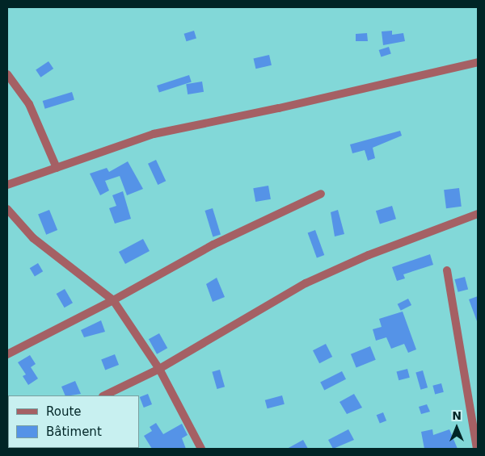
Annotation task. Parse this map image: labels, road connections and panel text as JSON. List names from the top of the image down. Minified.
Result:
{"legend":["Route","Bâtiment"],"north":"top"}
